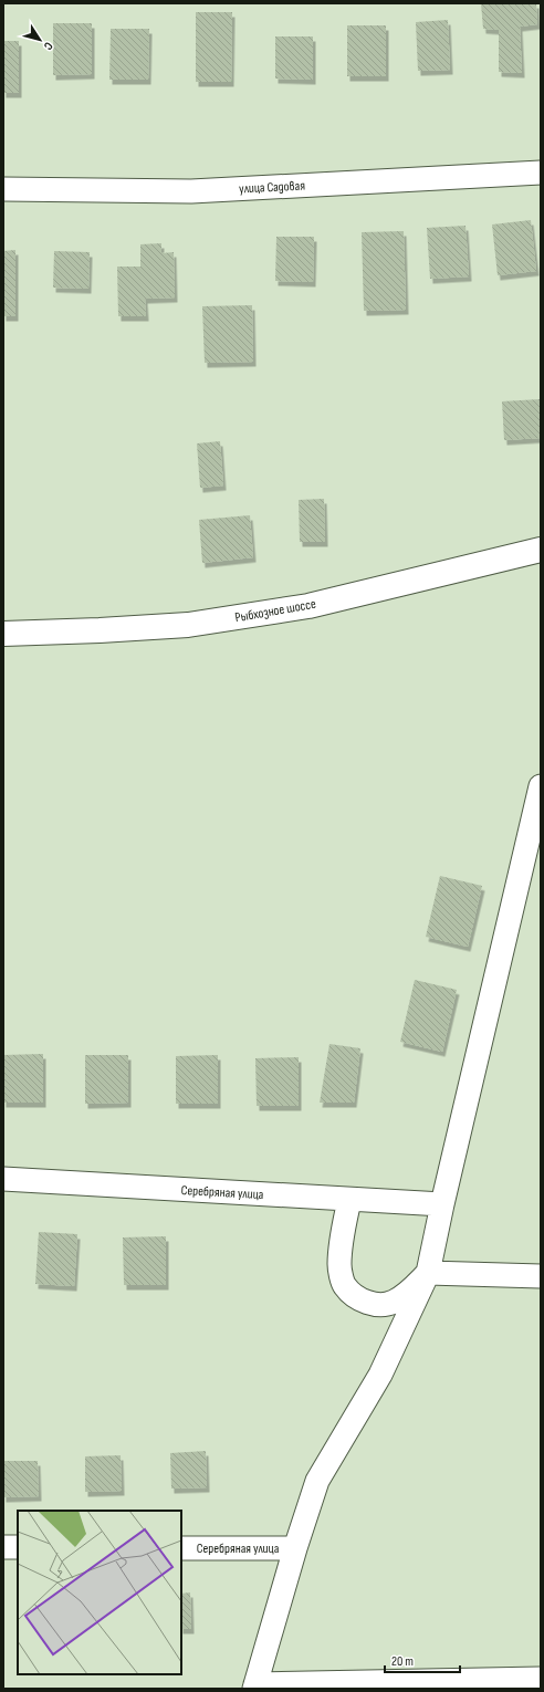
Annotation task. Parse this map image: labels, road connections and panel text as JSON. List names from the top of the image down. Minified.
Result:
{"streets":{"street":["улица Садовая","Рыбхозное шоссе","Серебряная улица"]},"scale_bar":"20 m","north":"bottom right"}
